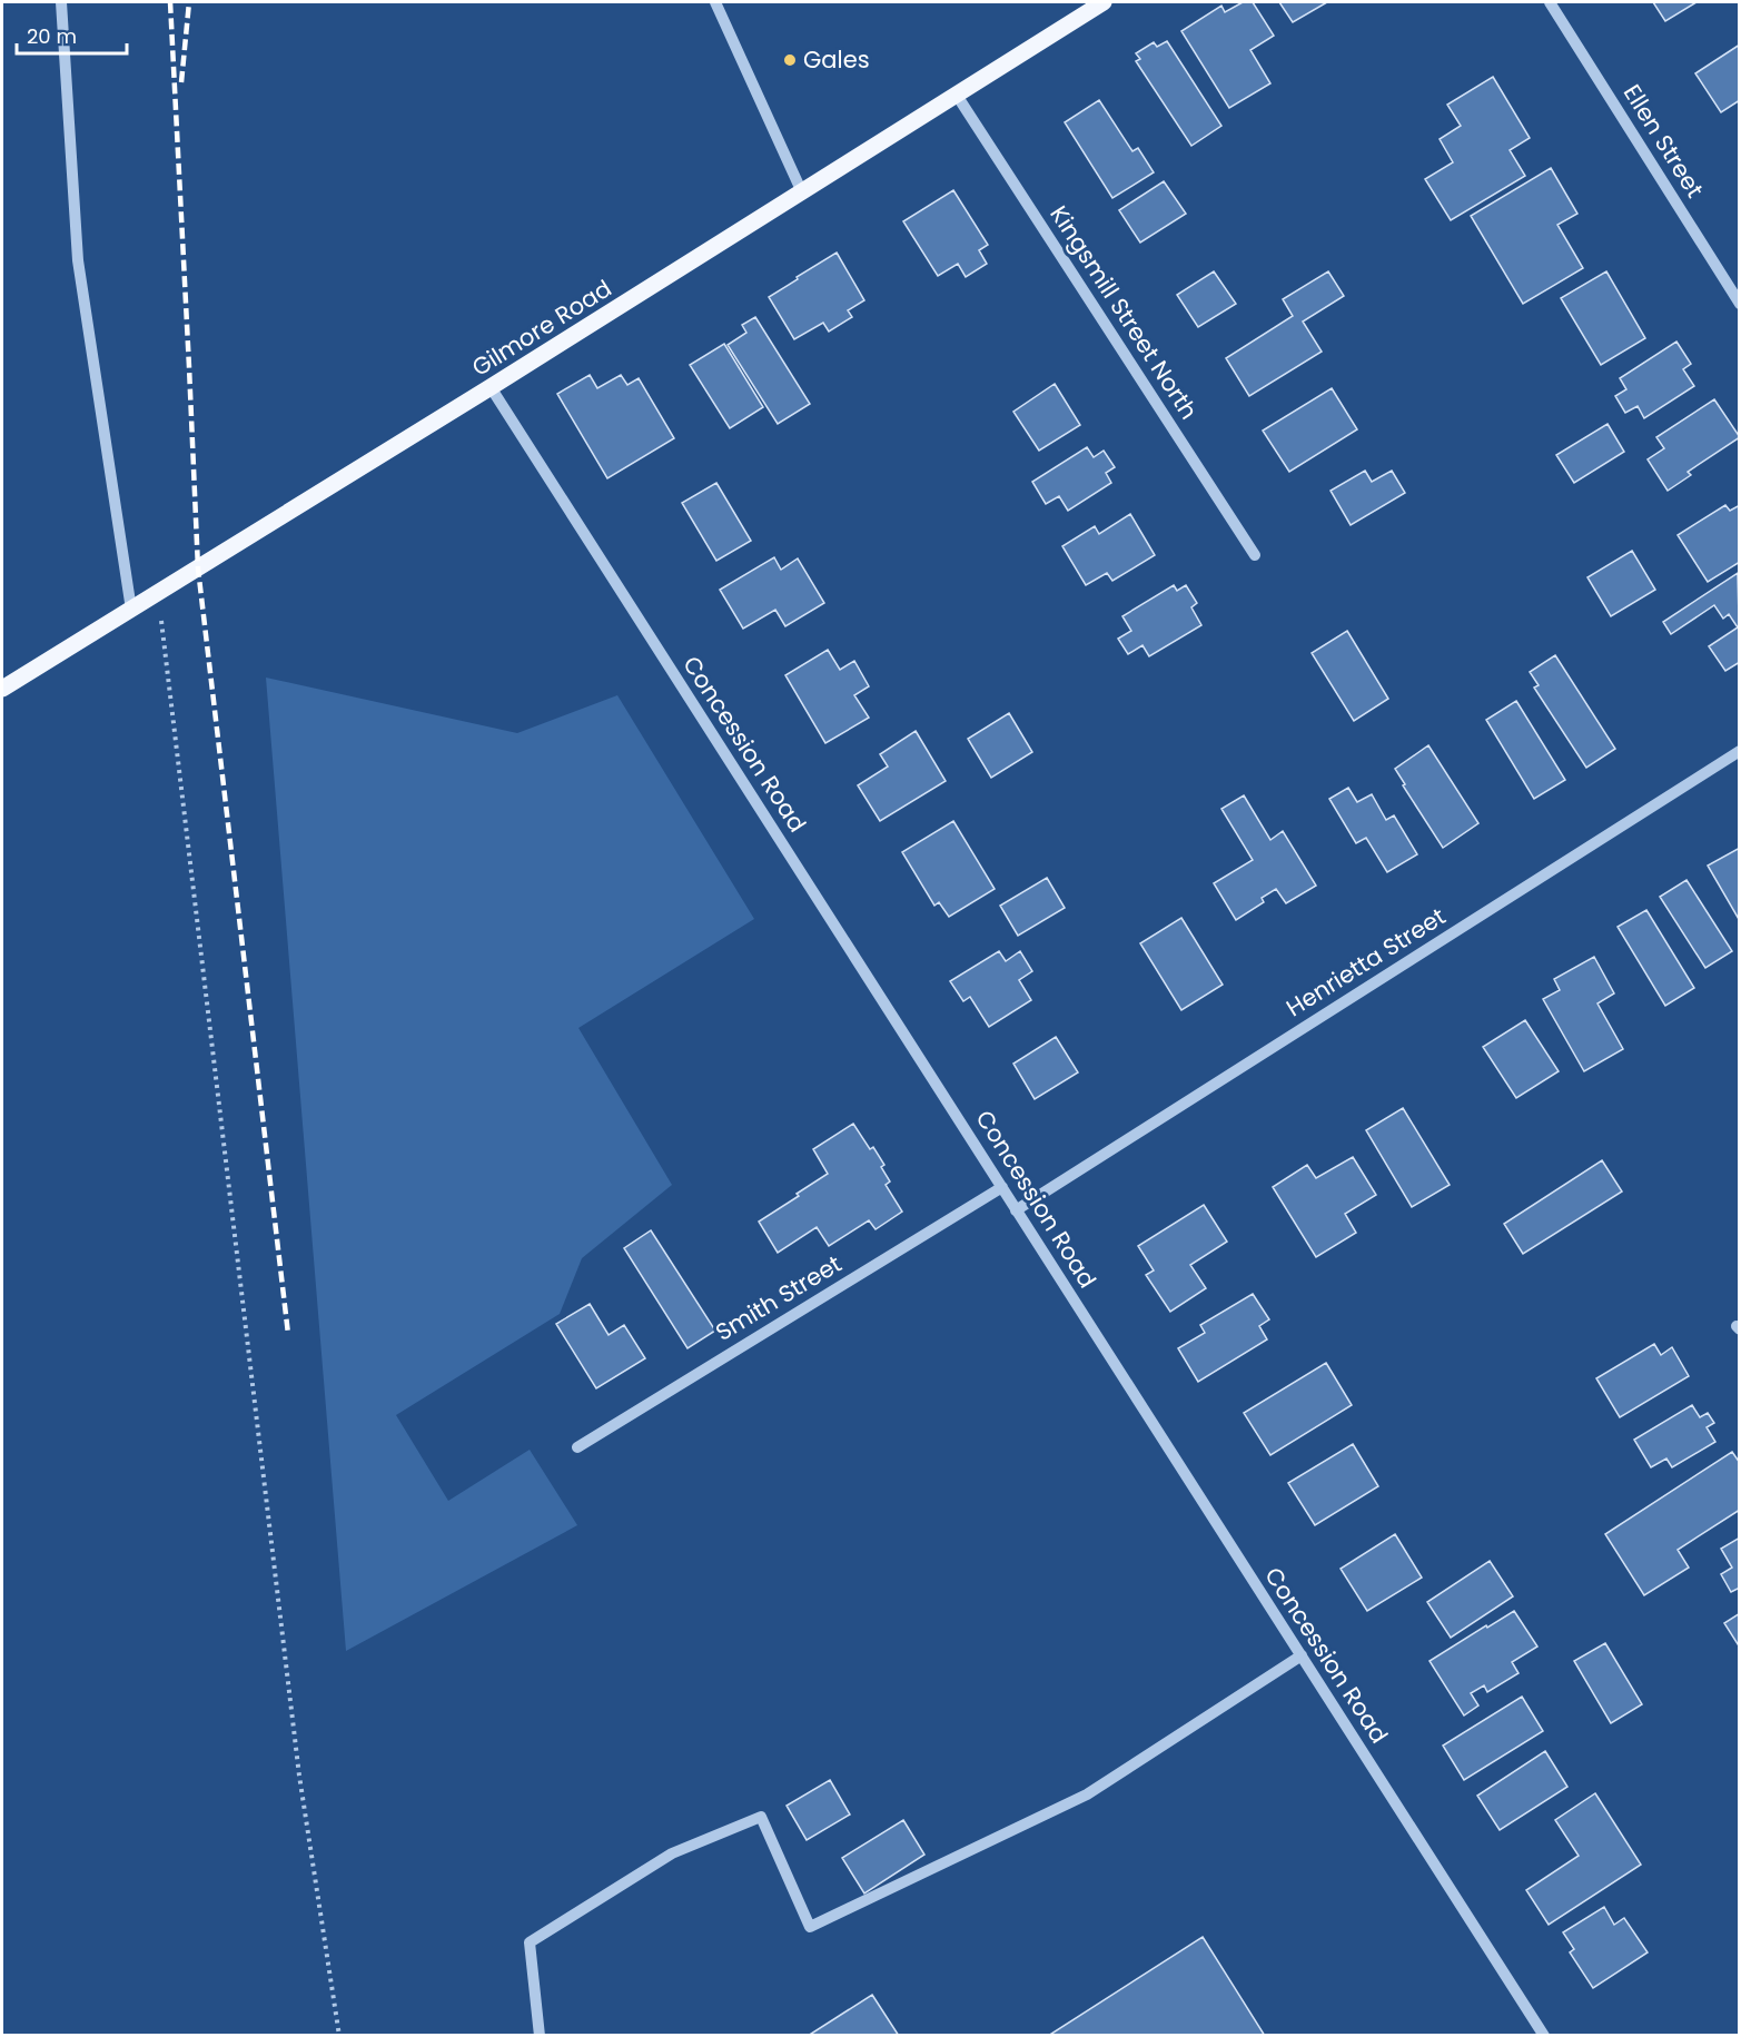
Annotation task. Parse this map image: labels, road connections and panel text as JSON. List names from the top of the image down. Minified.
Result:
{"streets":{"main road":["Gilmore Road"],"street":["Ellen Street","Kingsmill Street North","Concession Road","Henrietta Street","Smith Street"]},"crossings":[["Kingsmill Street North","Gilmore Road"],["Gilmore Road","Concession Road"],["Concession Road","Henrietta Street"],["Concession Road","Smith Street"]],"places":["Gales"],"scale_bar":"20 m"}
